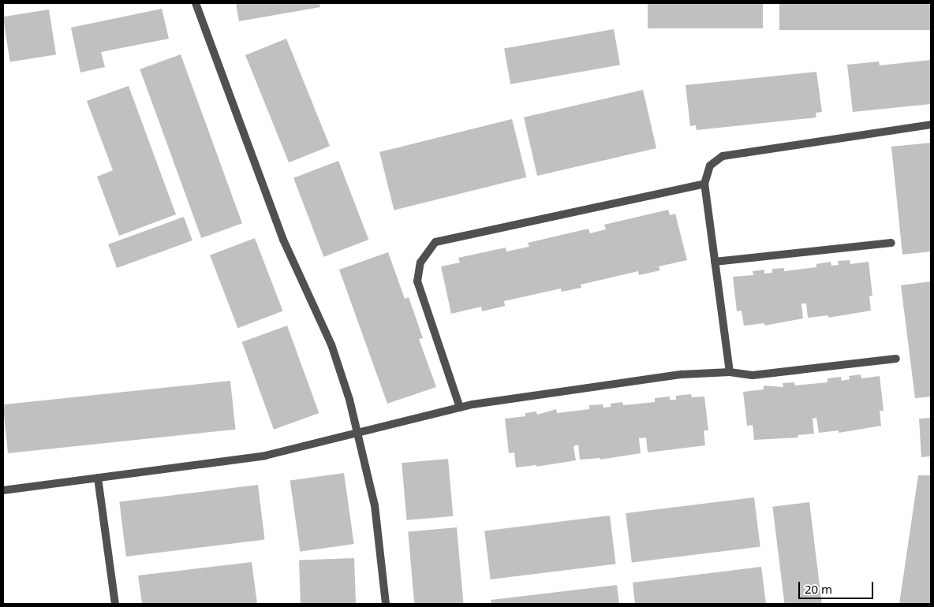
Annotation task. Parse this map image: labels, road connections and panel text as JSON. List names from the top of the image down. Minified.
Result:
{"scale_bar":"20 m"}
